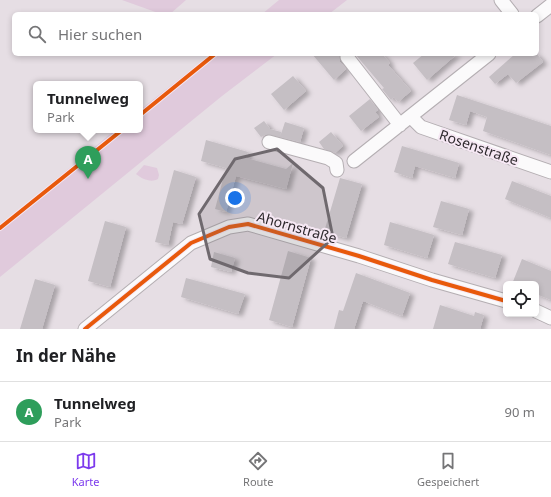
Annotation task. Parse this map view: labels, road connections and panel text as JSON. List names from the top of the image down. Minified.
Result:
{"streets":{"street":["Rosenstraße","Ahornstraße"]},"page":{"search":"Hier suchen","popup":["Tunnelweg","Park"],"pins":"A","heading":"In der Nähe","list":[{"mark":"A","name":"Tunnelweg","note":"Park","value":"90 m"}],"nav":["Karte","Route","Gespeichert"]}}
